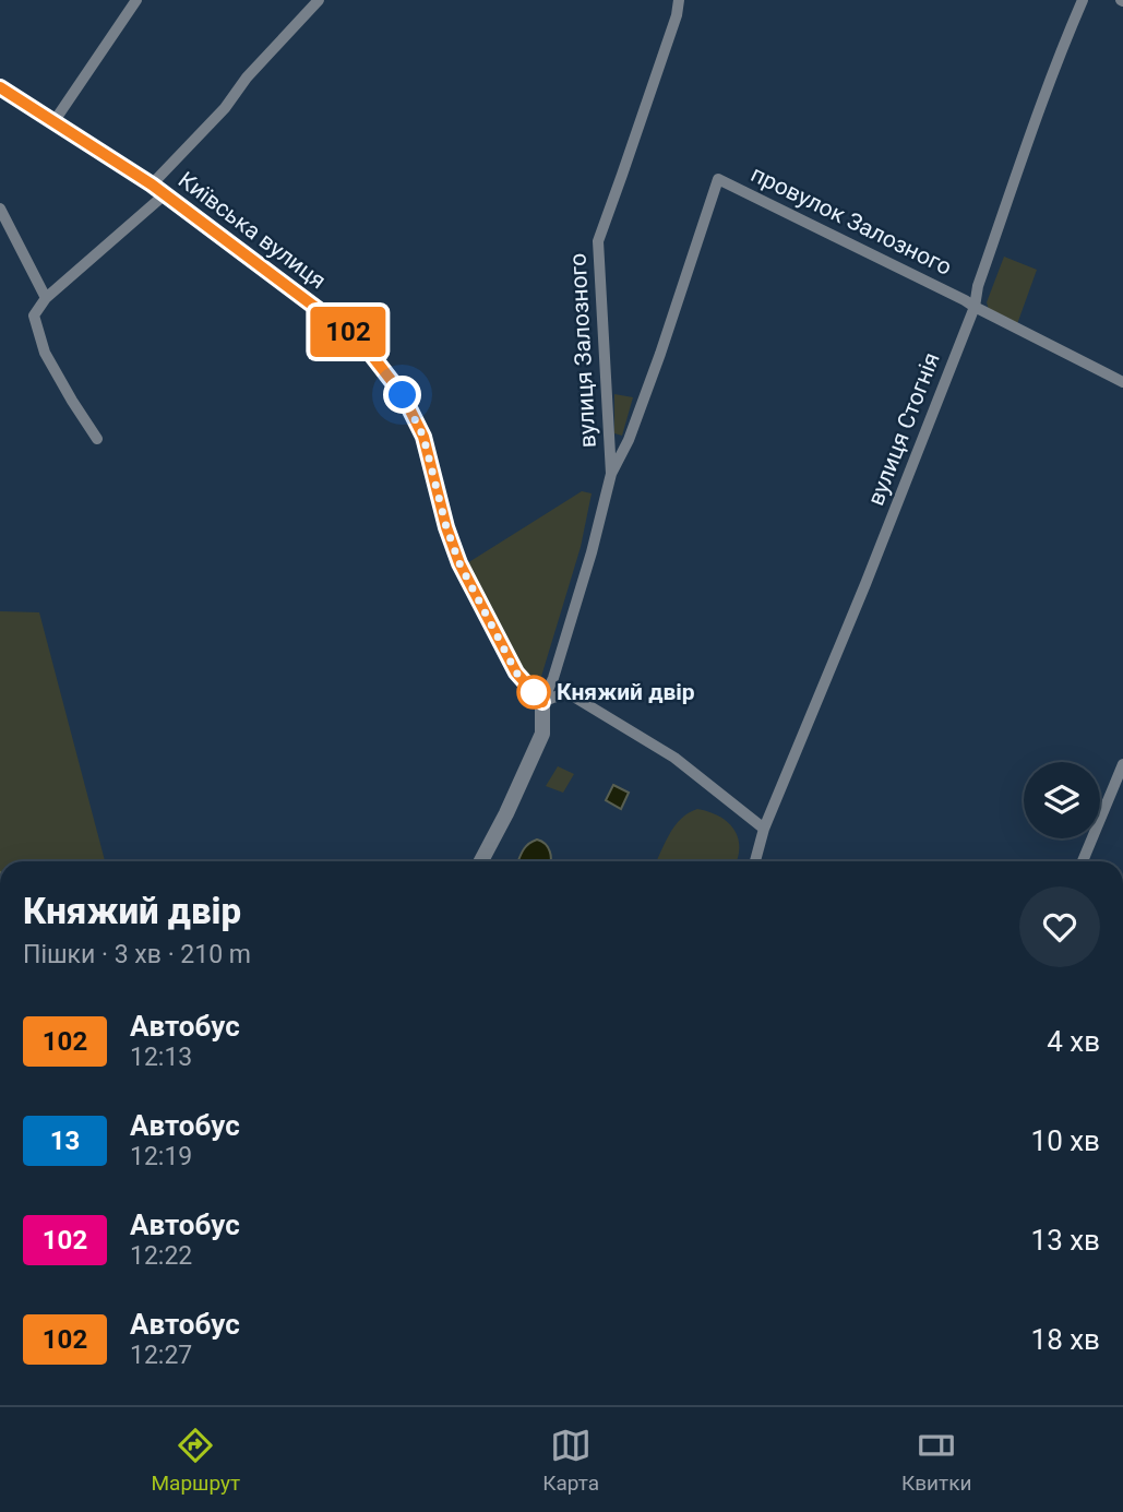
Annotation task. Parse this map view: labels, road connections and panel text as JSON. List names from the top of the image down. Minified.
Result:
{"streets":{"street":["провулок Залозного","Київська вулиця","вулиця Залозного","вулиця Стогнія"]},"crossings":[["провулок Залозного","вулиця Залозного"],["провулок Залозного","вулиця Стогнія"],["Київська вулиця","вулиця Залозного"]],"places":["Княжий двір"],"lines":["bus line 102"],"page":{"on_map":"102","heading":["Княжий двір","Пішки · 3 хв · 210 m"],"list":[{"mark":"102","name":"Автобус","note":"12:13","value":"4 хв"},{"mark":"13","name":"Автобус","note":"12:19","value":"10 хв"},{"mark":"102","name":"Автобус","note":"12:22","value":"13 хв"},{"mark":"102","name":"Автобус","note":"12:27","value":"18 хв"}],"tabs":["Маршрут","Карта","Квитки"]}}
